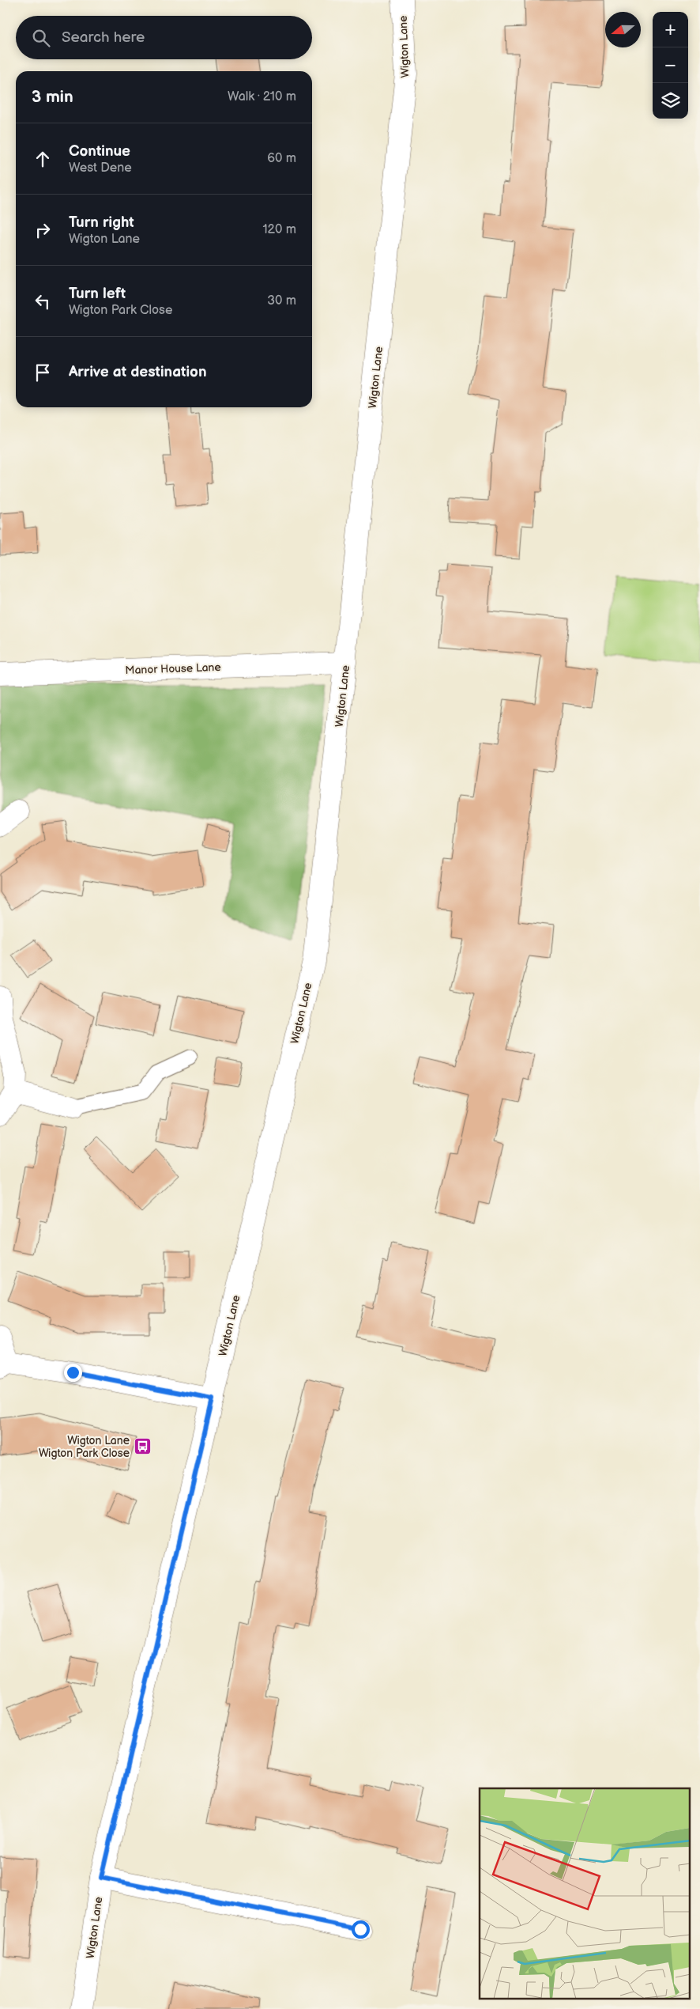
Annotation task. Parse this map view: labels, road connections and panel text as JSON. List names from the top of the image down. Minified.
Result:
{"streets":{"street":["Wigton Lane","Manor House Lane"]},"crossings":[["Wigton Lane","Manor House Lane"]],"places":{"bus stop":["Wigton Lane Wigton Park Close"]},"north":"left","page":{"map_buttons":["+","−"],"search":"Search here","heading":["3 min","Walk · 210 m"],"list":[["Continue","West Dene","60 m"],["Turn right","Wigton Lane","120 m"],["Turn left","Wigton Park Close","30 m"],"Arrive at destination"]}}
